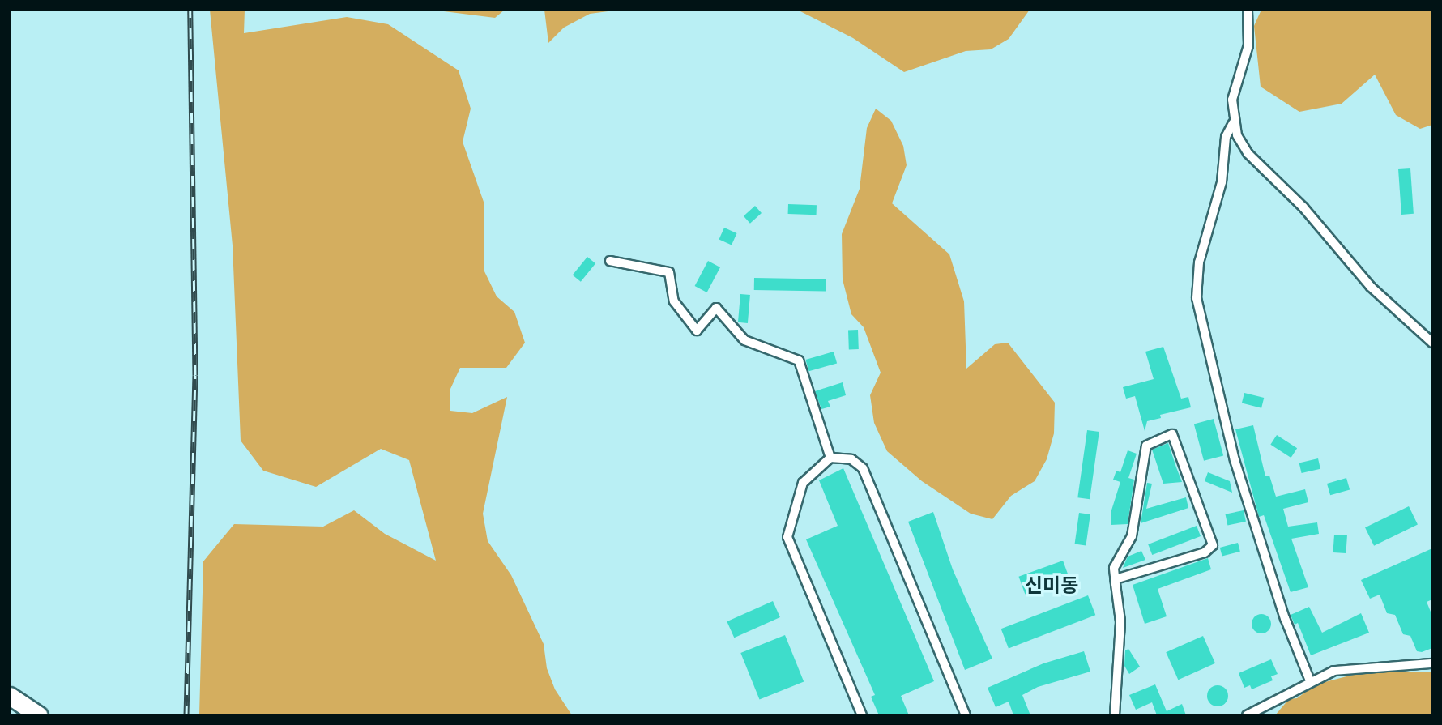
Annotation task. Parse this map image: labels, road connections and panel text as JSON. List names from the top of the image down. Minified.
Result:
{"districts":["신미동"]}
